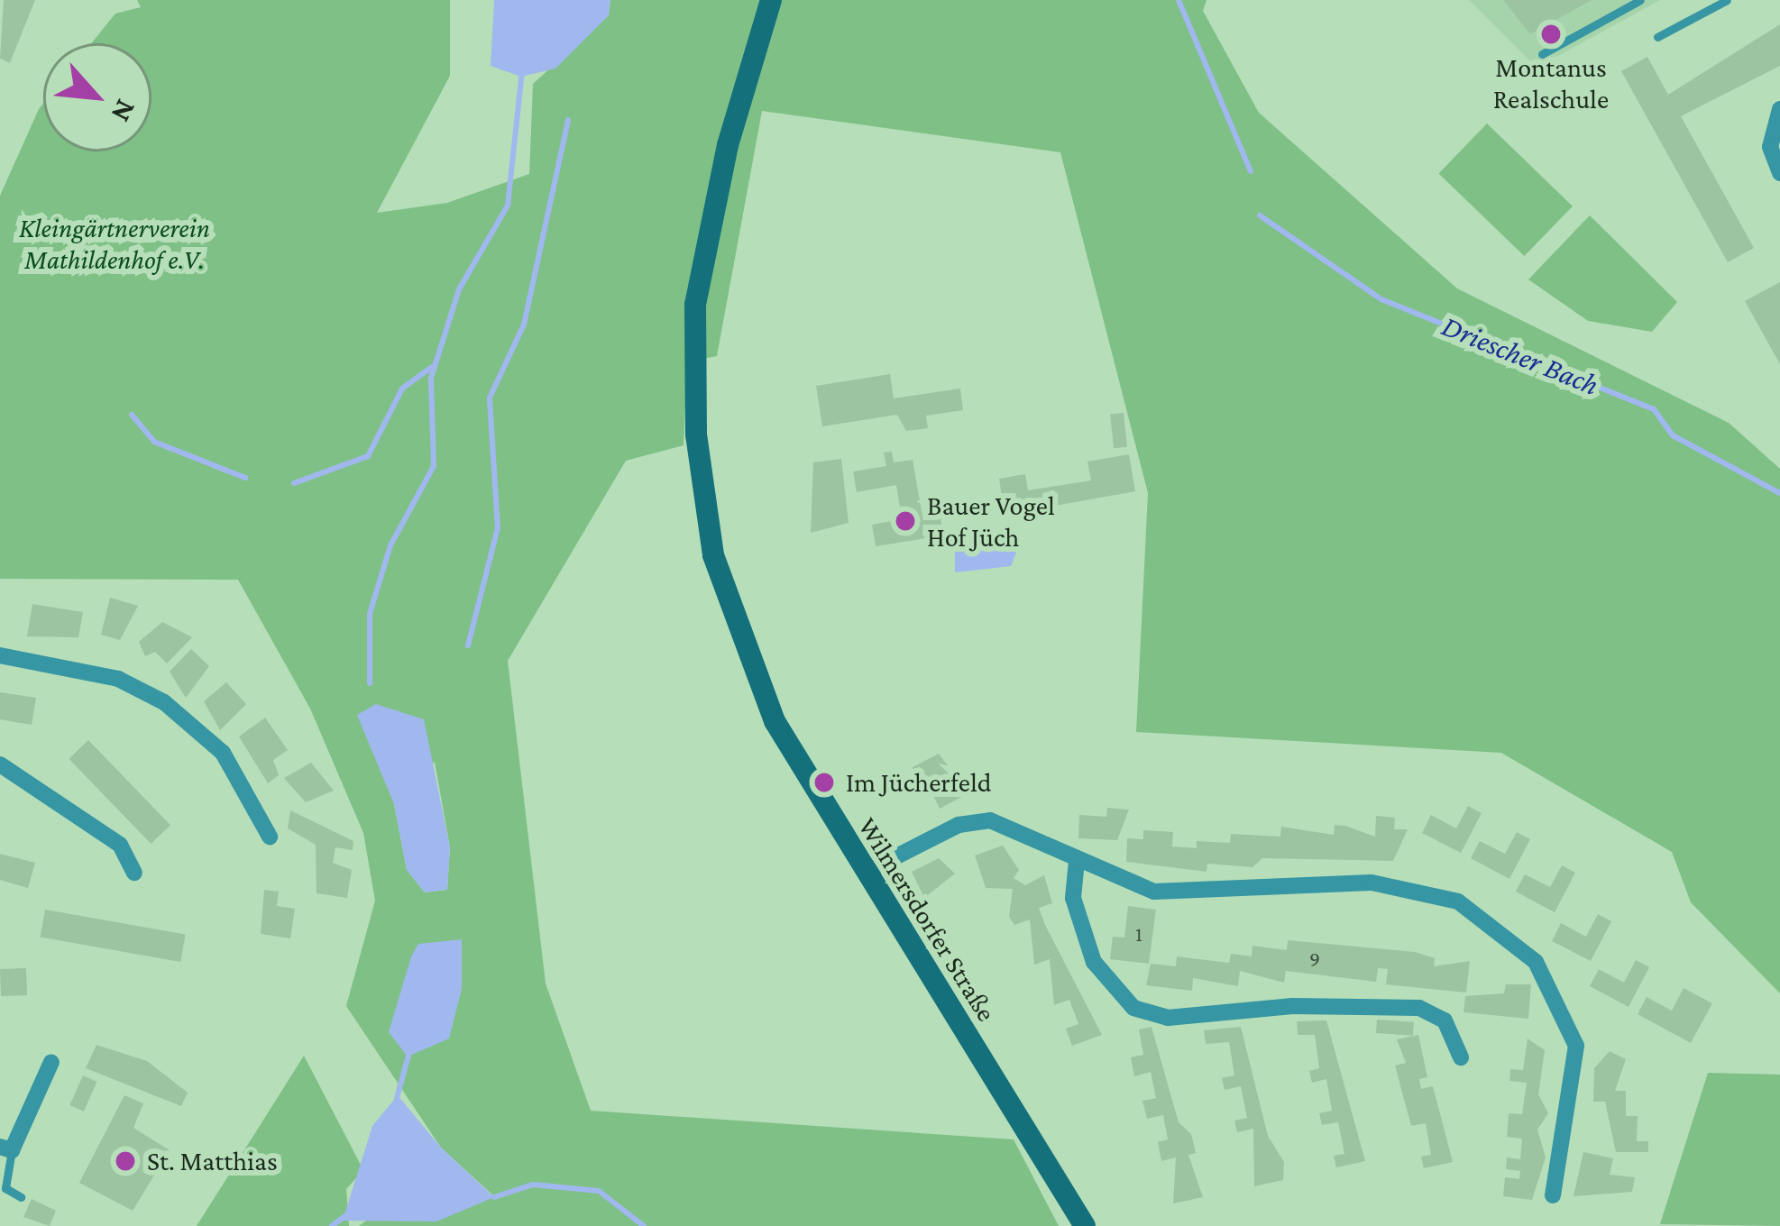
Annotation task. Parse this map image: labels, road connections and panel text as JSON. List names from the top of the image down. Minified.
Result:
{"streets":{"street":["Wilmersdorfer Straße"]},"water":["Driescher Bach"],"parks":["Kleingärtnerverein Mathildenhof e.V."],"places":["Montanus Realschule","Bauer Vogel Hof Jüch","Im Jücherfeld","St. Matthias"],"house_numbers":["1","9"],"north":"bottom right"}
